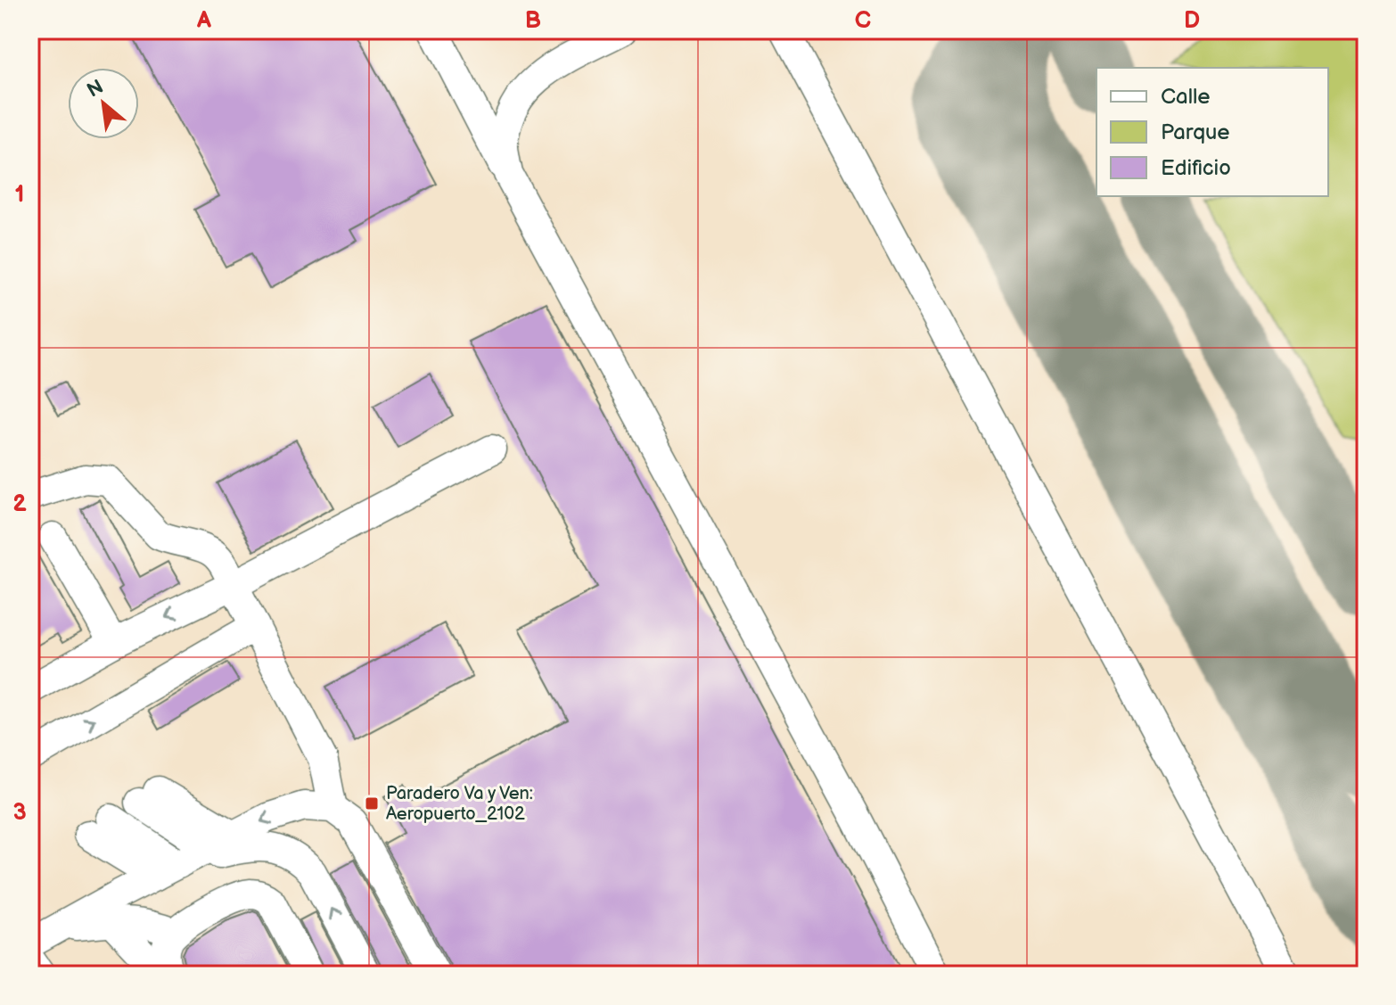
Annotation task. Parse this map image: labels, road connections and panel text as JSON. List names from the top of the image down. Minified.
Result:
{"places":{"transit":["Paradero Va y Ven: Aeropuerto_2102"]},"legend":["Calle","Parque","Edificio"],"north":"top left","grid":{"columns":["A","B","C","D"],"rows":["1","2","3"]}}
